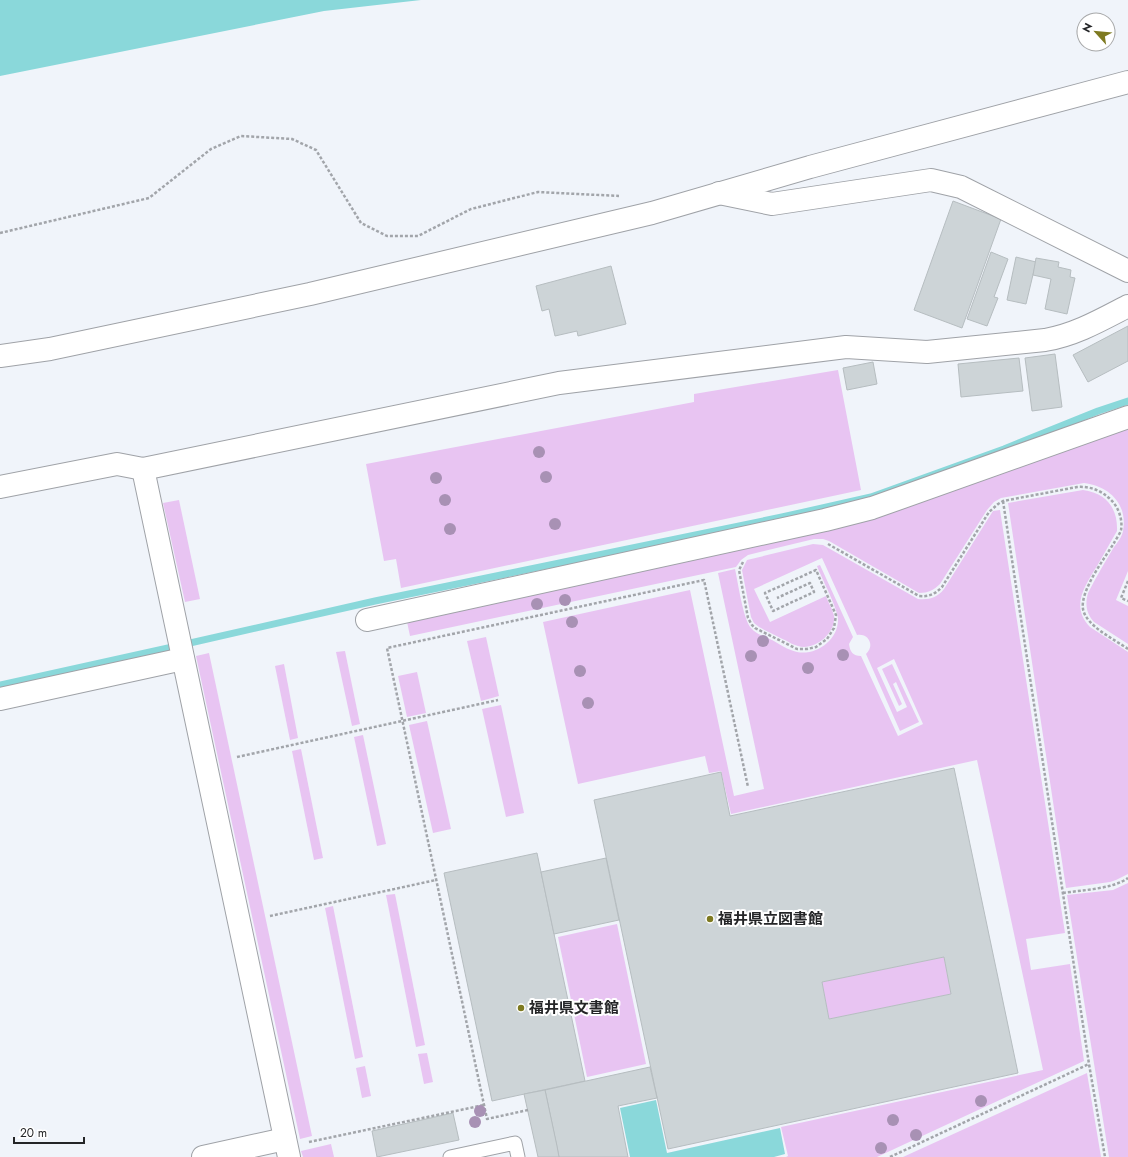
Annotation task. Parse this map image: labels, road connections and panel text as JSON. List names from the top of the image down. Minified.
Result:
{"places":["福井県立図書館","福井県文書館"],"scale_bar":"20 m","north":"top left"}
